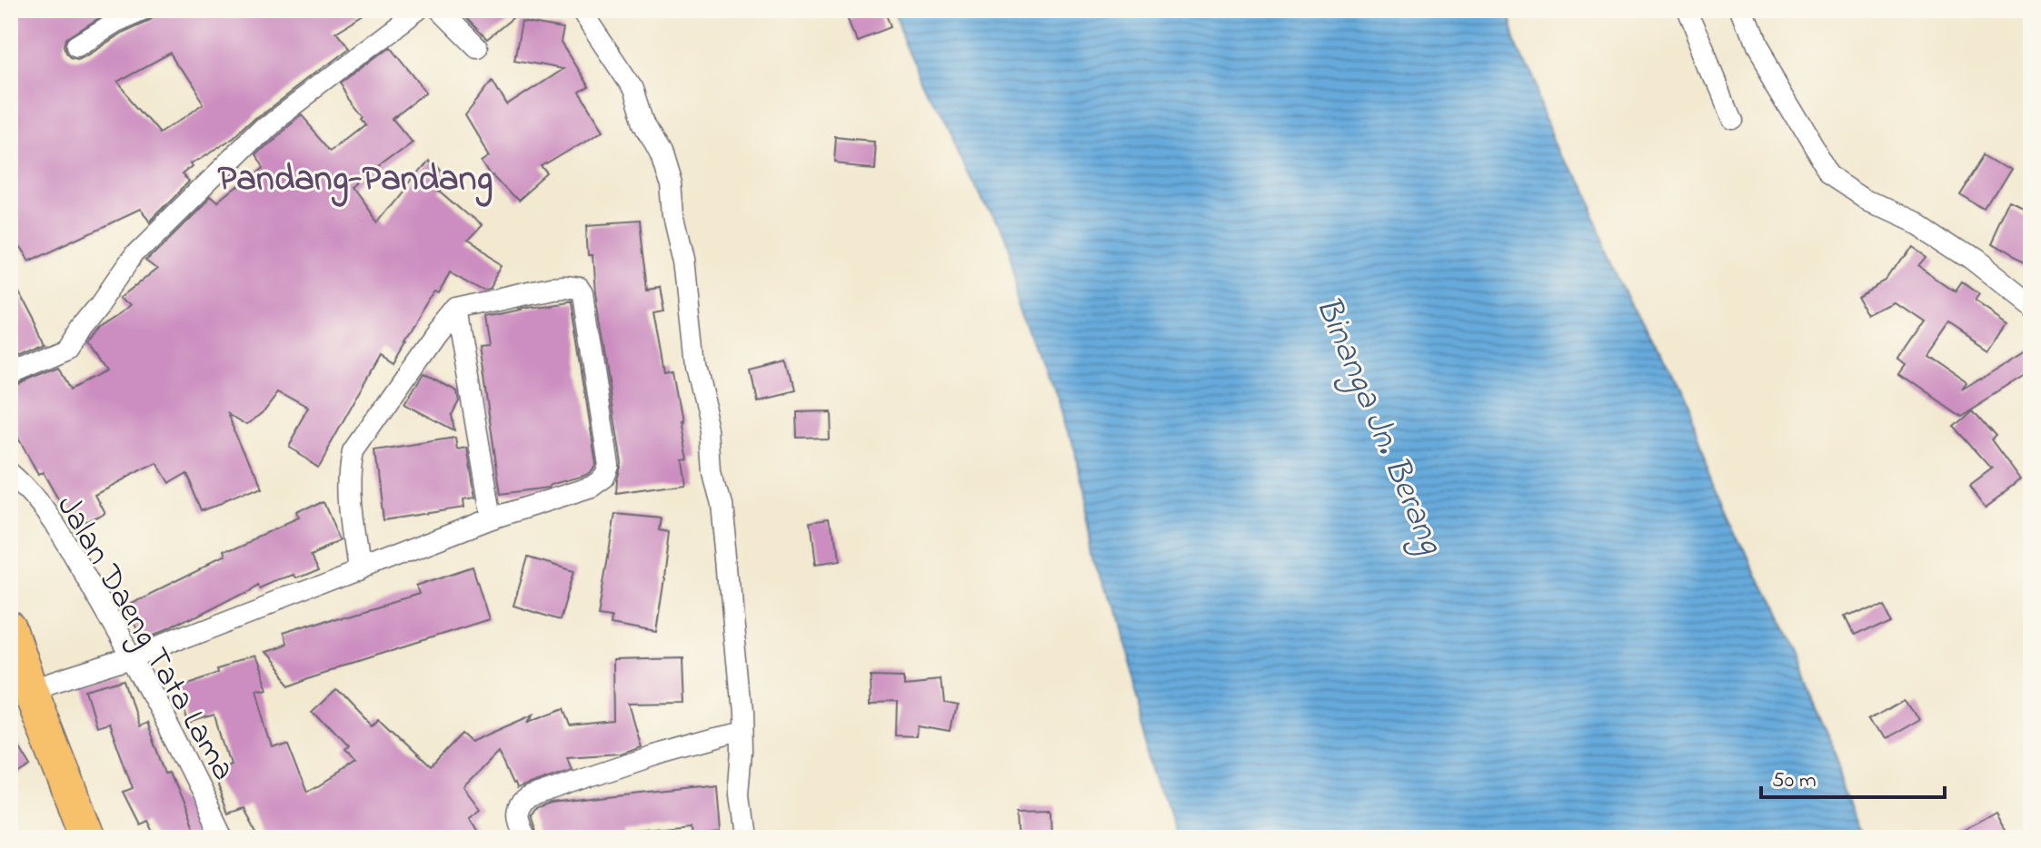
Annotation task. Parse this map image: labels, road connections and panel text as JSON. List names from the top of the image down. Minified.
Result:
{"streets":{"street":["Jalan Daeng Tata Lama"]},"districts":["Pandang-Pandang"],"water":["Binanga Jn. Berang"],"scale_bar":"50 m"}
